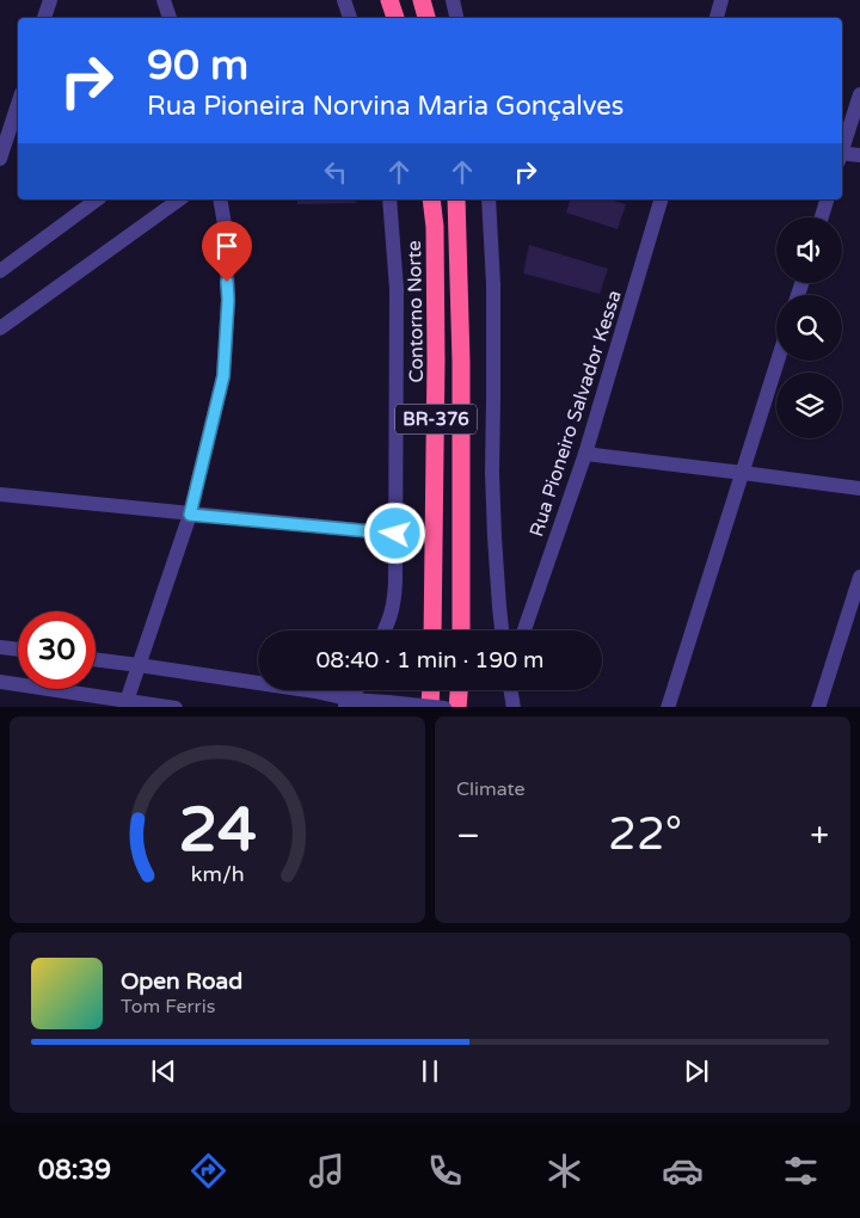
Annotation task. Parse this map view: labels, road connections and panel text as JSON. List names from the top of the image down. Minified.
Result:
{"streets":{"highway":["Contorno Norte","BR-376"],"street":["Rua Pioneiro Salvador Kessa"]},"page":{"turn":["90 m","Rua Pioneira Norvina Maria Gonçalves"],"limit":"30","trip":"08:40 · 1 min · 190 m","tile":"Climate","heat":["−","22°","+"],"song":["Open Road","Tom Ferris"],"tabs":"08:39","gauge":["24","km/h"]}}
